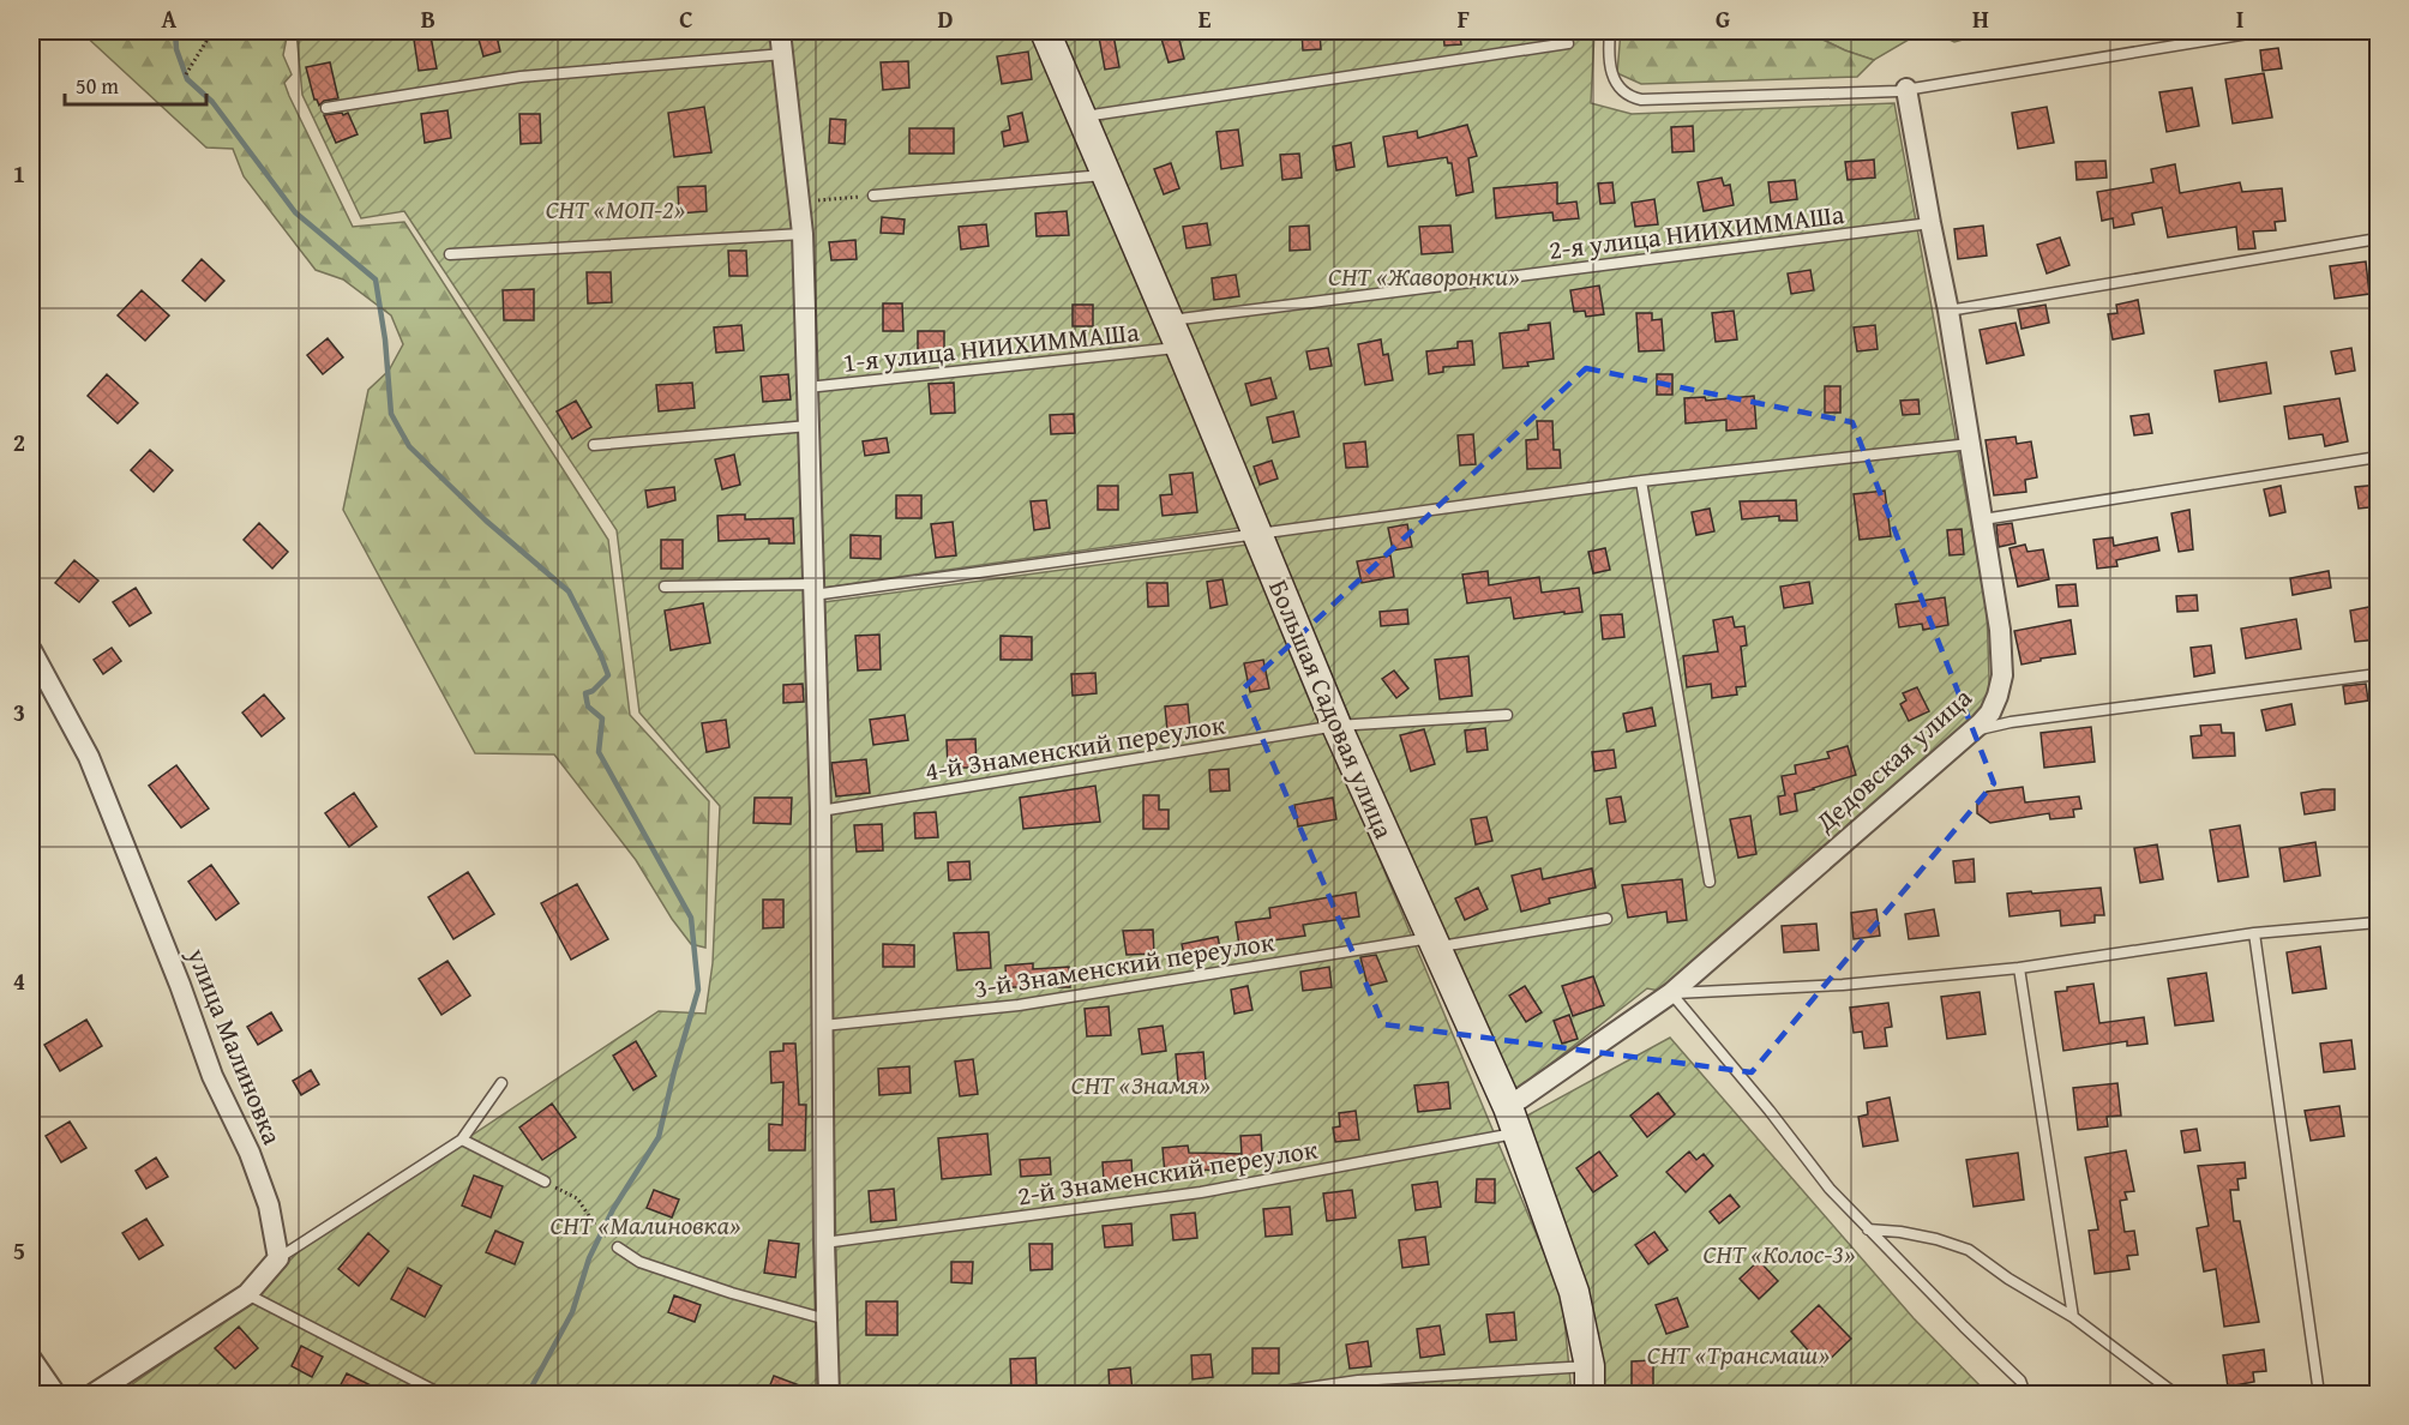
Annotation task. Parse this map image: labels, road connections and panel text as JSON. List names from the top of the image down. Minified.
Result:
{"streets":{"street":["Большая Садовая улица","Дедовская улица","улица Малиновка"],"lane":["2-я улица НИИХИММАШа","1-я улица НИИХИММАШа","4-й Знаменский переулок","3-й Знаменский переулок","2-й Знаменский переулок"]},"crossings":[["2-я улица НИИХИММАШа","Большая Садовая улица"],["2-я улица НИИХИММАШа","Дедовская улица"],["1-я улица НИИХИММАШа","Большая Садовая улица"],["Большая Садовая улица","4-й Знаменский переулок"],["Большая Садовая улица","Дедовская улица"],["Большая Садовая улица","3-й Знаменский переулок"],["Большая Садовая улица","2-й Знаменский переулок"],["Дедовская улица","2-й Знаменский переулок"]],"parks":["СНТ «МОП-2»","СНТ «Жаворонки»","СНТ «Знамя»","СНТ «Малиновка»","СНТ «Колос-3»","СНТ «Трансмаш»"],"scale_bar":"50 m","grid":{"columns":["A","B","C","D","E","F","G","H","I"],"rows":["1","2","3","4","5"]}}
